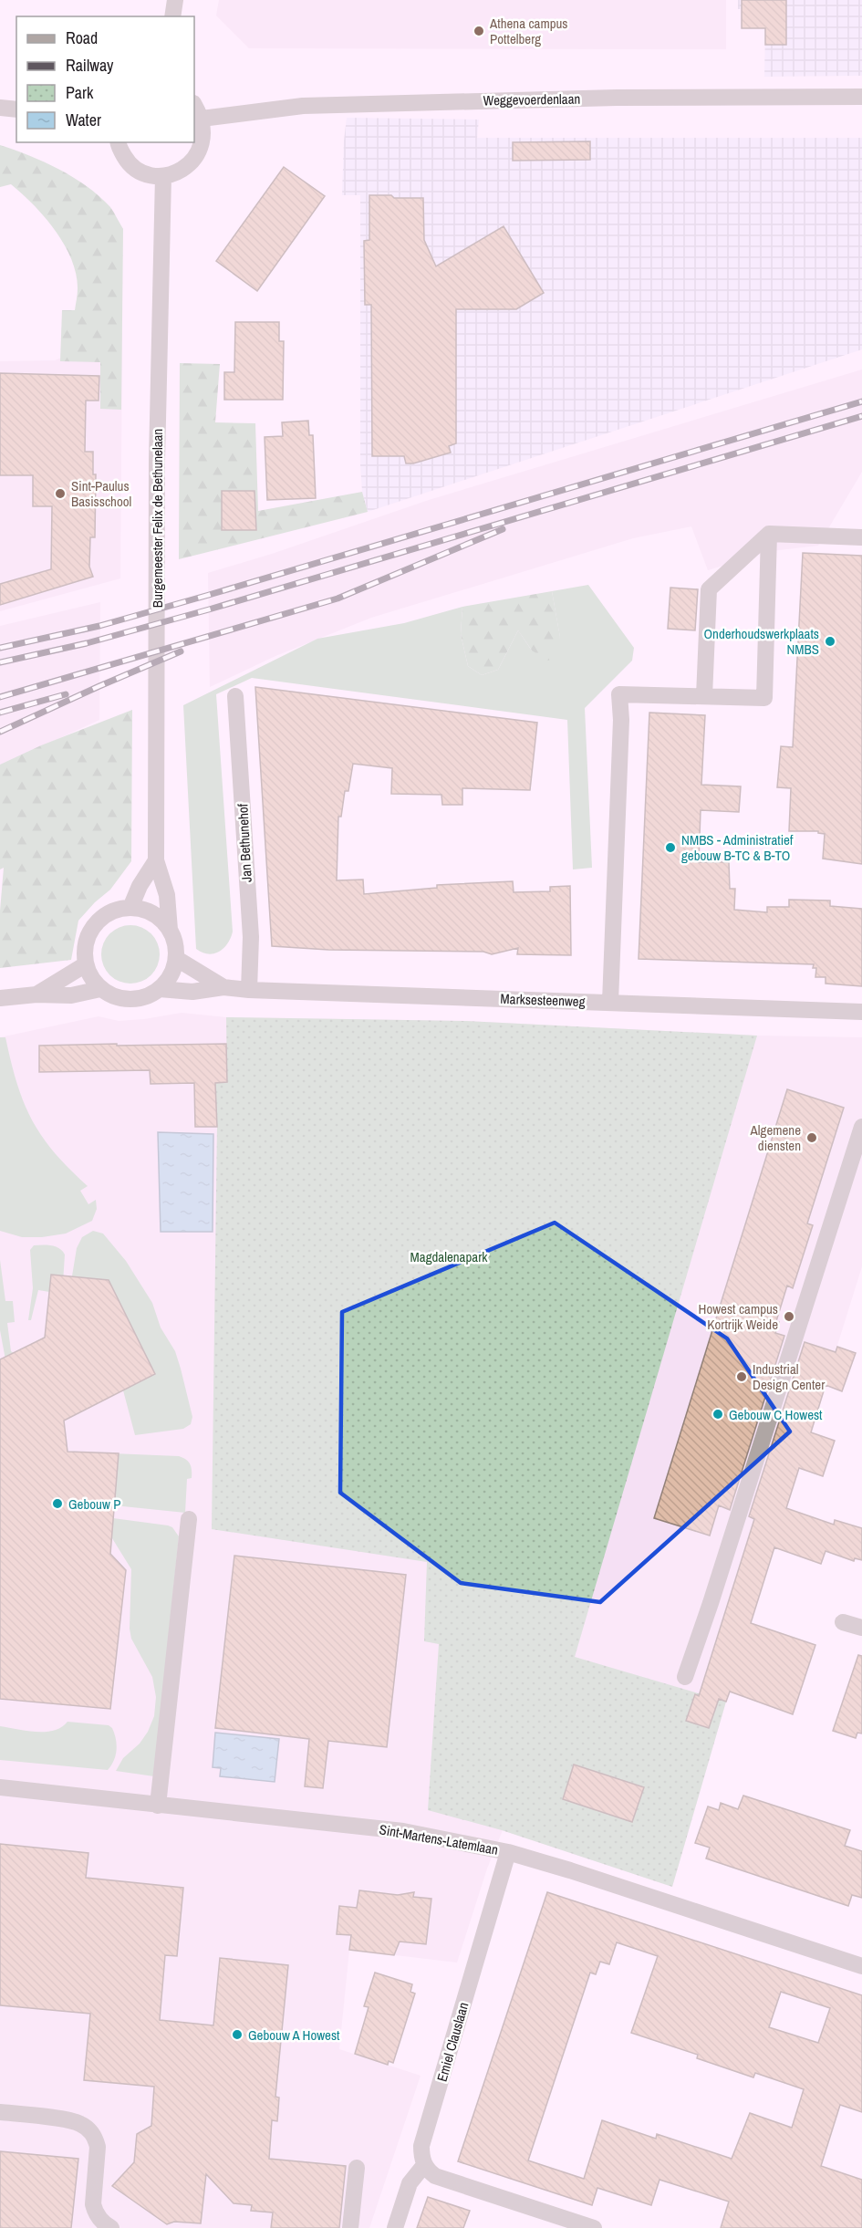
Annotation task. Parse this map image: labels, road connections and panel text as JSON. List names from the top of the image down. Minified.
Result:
{"streets":{"street":["Weggevoerdenlaan","Burgemeester Felix de Bethunelaan","Jan Bethunehof","Marksesteenweg","Sint-Martens-Latemlaan","Emiel Clauslaan"]},"crossings":[["Burgemeester Felix de Bethunelaan","Marksesteenweg"],["Jan Bethunehof","Marksesteenweg"],["Sint-Martens-Latemlaan","Emiel Clauslaan"]],"parks":["Magdalenapark"],"places":["Athena campus Pottelberg","Sint-Paulus Basisschool","Onderhoudswerkplaats NMBS","NMBS - Administratief gebouw B-TC & B-TO","Algemene diensten","Howest campus Kortrijk Weide","Industrial Design Center","Gebouw C Howest","Gebouw P","Gebouw A Howest"],"legend":["Road","Railway","Park","Water"]}
